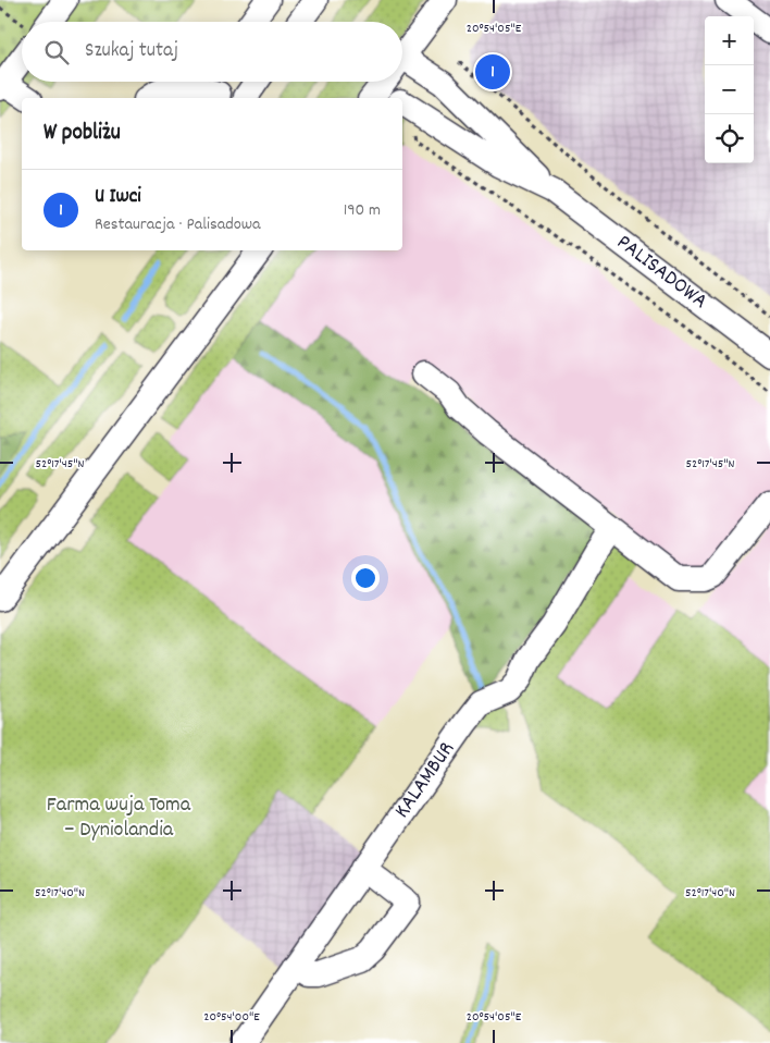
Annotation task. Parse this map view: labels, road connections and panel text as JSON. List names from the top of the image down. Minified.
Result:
{"streets":{"street":["PALISADOWA","KALAMBUR"]},"parks":["Farma wuja Toma – Dyniolandia"],"page":{"map_buttons":["+","−"],"search":"Szukaj tutaj","pins":"1","heading":"W pobliżu","list":[{"mark":"1","name":"U Iwci","note":"Restauracja · Palisadowa","value":"190 m"}]},"coordinates":["20°54'05\"E","52°17'45\"N","52°17'40\"N","20°54'00\"E"]}
